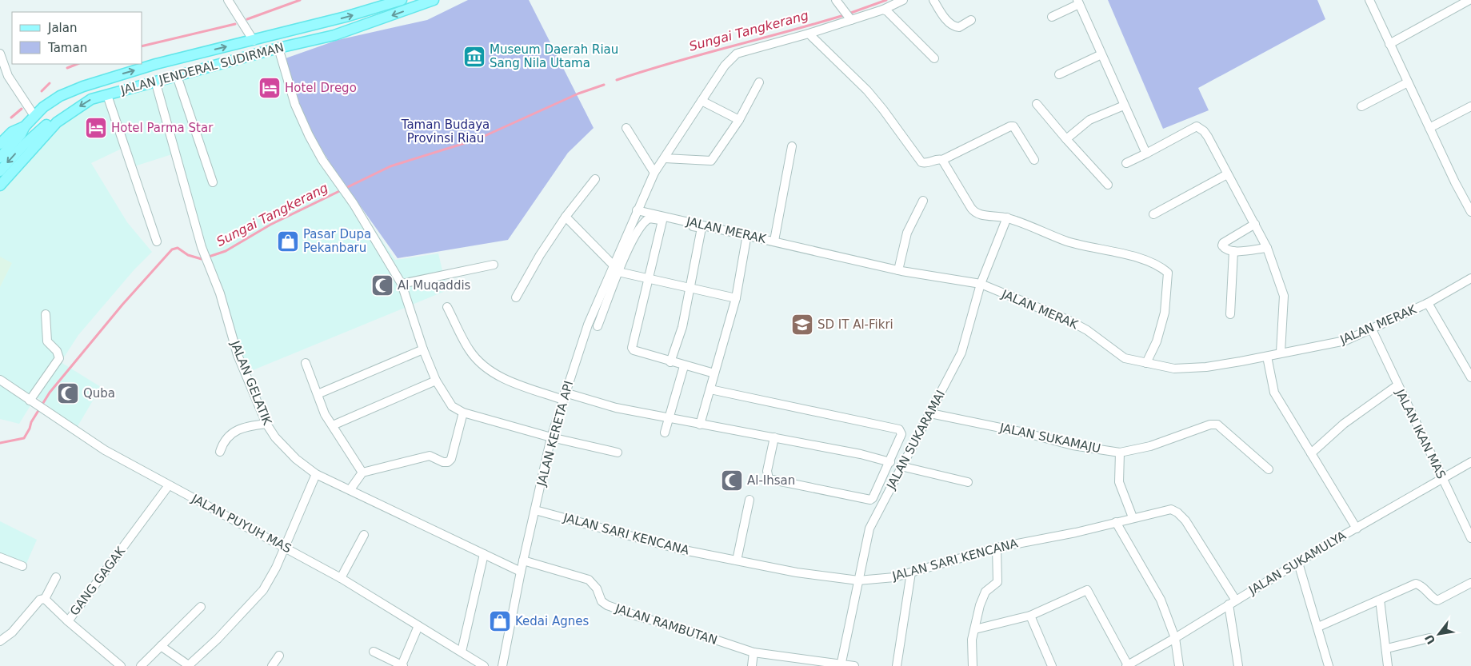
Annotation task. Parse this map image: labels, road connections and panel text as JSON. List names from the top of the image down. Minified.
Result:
{"streets":{"main road":["JALAN JENDERAL SUDIRMAN"],"street":["JALAN MERAK","JALAN GELATIK","JALAN KERETA API","JALAN IKAN MAS","JALAN SUKAMAJU","JALAN SUKARAMAI","JALAN PUYUH MAS","JALAN SARI KENCANA","JALAN SUKAMULYA","GANG GAGAK","JALAN RAMBUTAN"]},"crossings":[["JALAN JENDERAL SUDIRMAN","JALAN GELATIK"],["JALAN MERAK","JALAN KERETA API"],["JALAN MERAK","JALAN IKAN MAS"],["JALAN MERAK","JALAN SUKARAMAI"],["JALAN GELATIK","JALAN KERETA API"],["JALAN KERETA API","JALAN SARI KENCANA"],["JALAN KERETA API","JALAN RAMBUTAN"],["JALAN IKAN MAS","JALAN SUKAMULYA"],["JALAN SUKAMAJU","JALAN SUKARAMAI"],["JALAN SUKARAMAI","JALAN SARI KENCANA"],["JALAN SUKARAMAI","JALAN RAMBUTAN"],["JALAN PUYUH MAS","GANG GAGAK"],["JALAN SARI KENCANA","JALAN SUKAMULYA"]],"water":["Sungai Tangkerang"],"parks":["Taman Budaya Provinsi Riau"],"places":{"museum":["Museum Daerah Riau Sang Nila Utama"],"hotel":["Hotel Drego","Hotel Parma Star"],"shop":["Pasar Dupa Pekanbaru","Kedai Agnes"],"mosque":["Al Muqaddis","Quba","Al-Ihsan"],"school or university":["SD IT Al-Fikri"]},"legend":["Jalan","Taman"],"north":"bottom left"}
